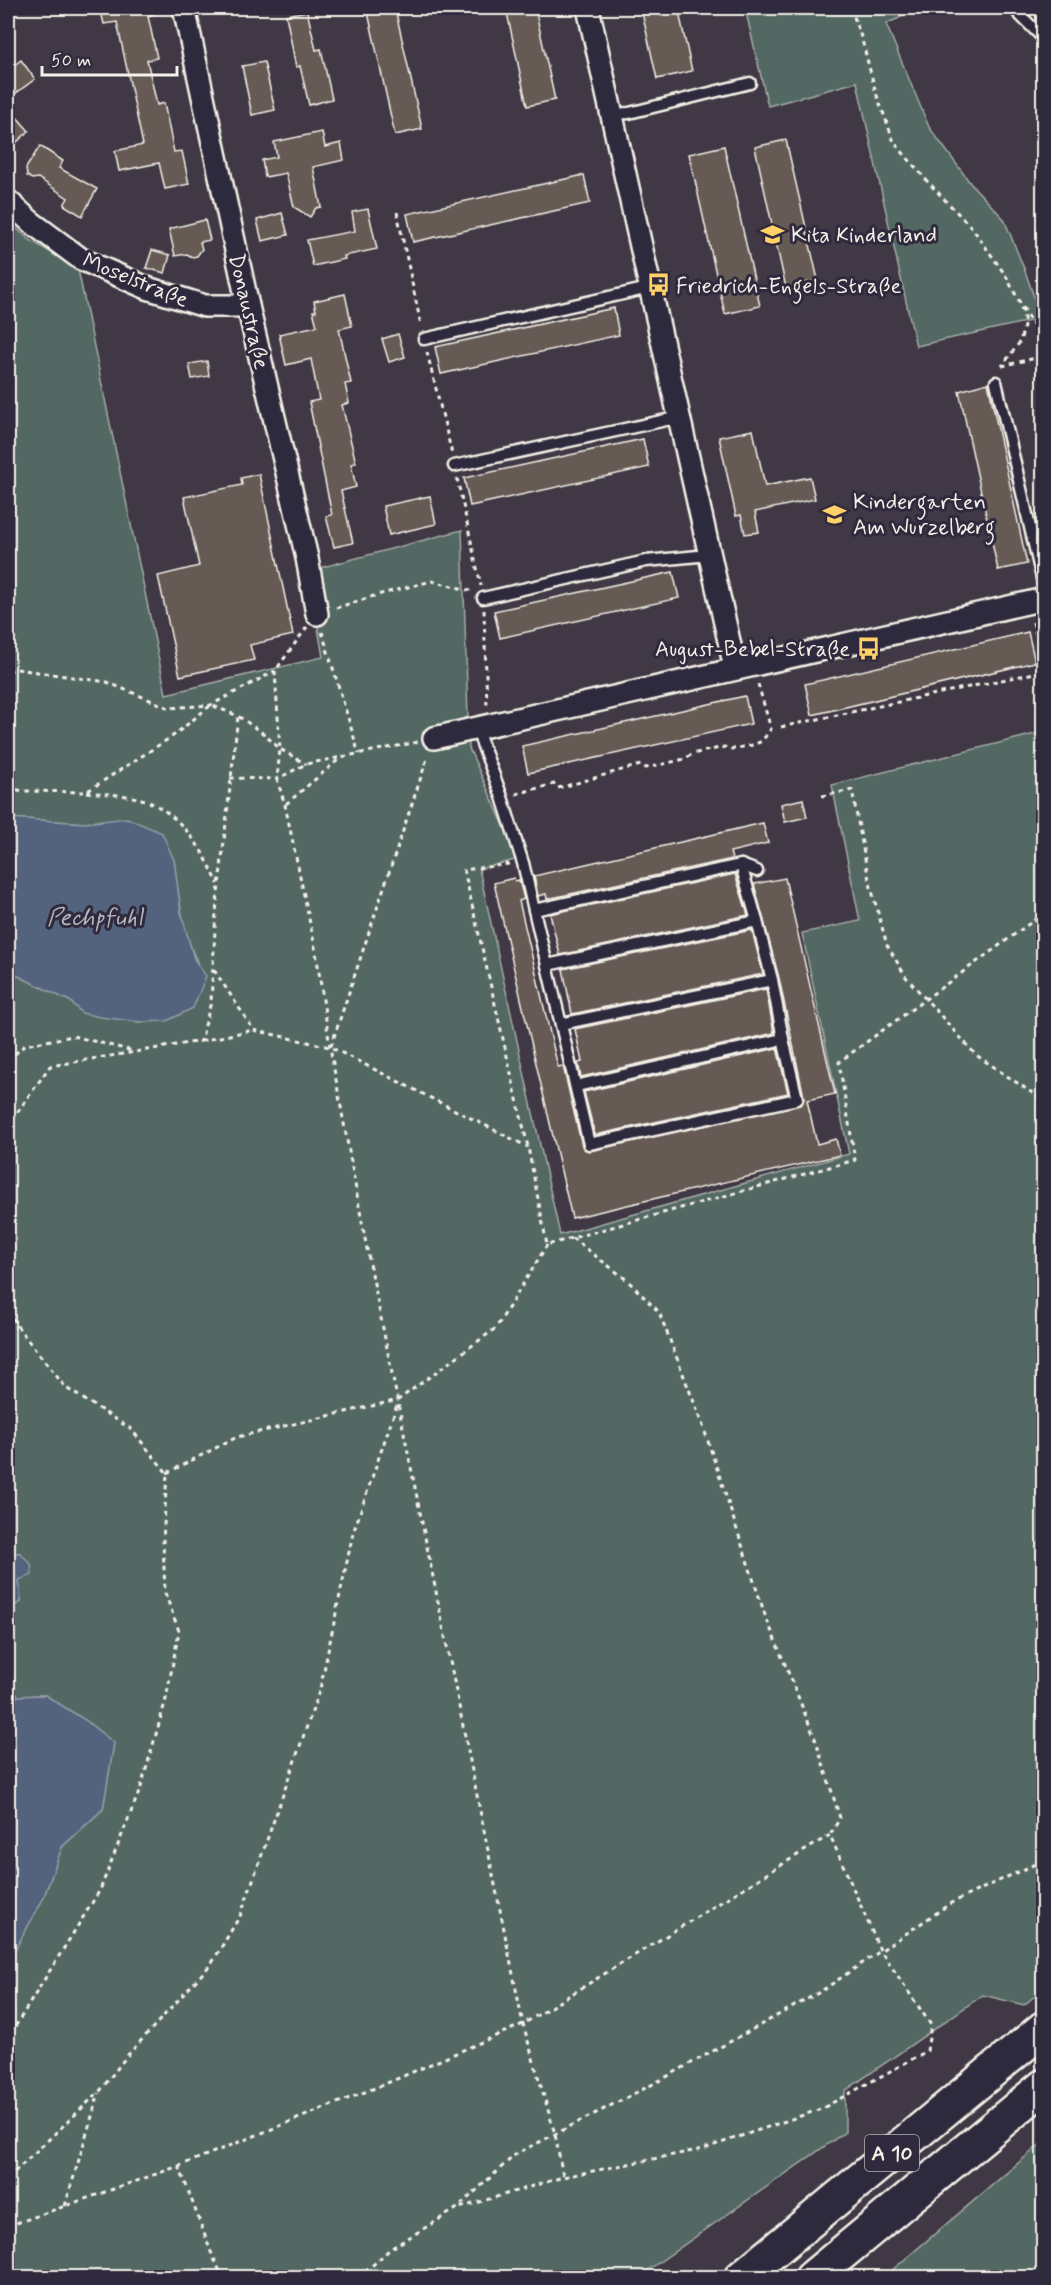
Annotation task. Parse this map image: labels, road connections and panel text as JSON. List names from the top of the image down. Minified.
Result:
{"streets":{"highway":["A 10"],"street":["Moselstraße","Donaustraße"]},"crossings":[["Moselstraße","Donaustraße"]],"water":["Pechpfuhl"],"places":{"school or university":["Kita Kinderland","Kindergarten Am Wurzelberg"],"bus stop":["Friedrich-Engels-Straße","August-Bebel-Straße"]},"scale_bar":"50 m"}
